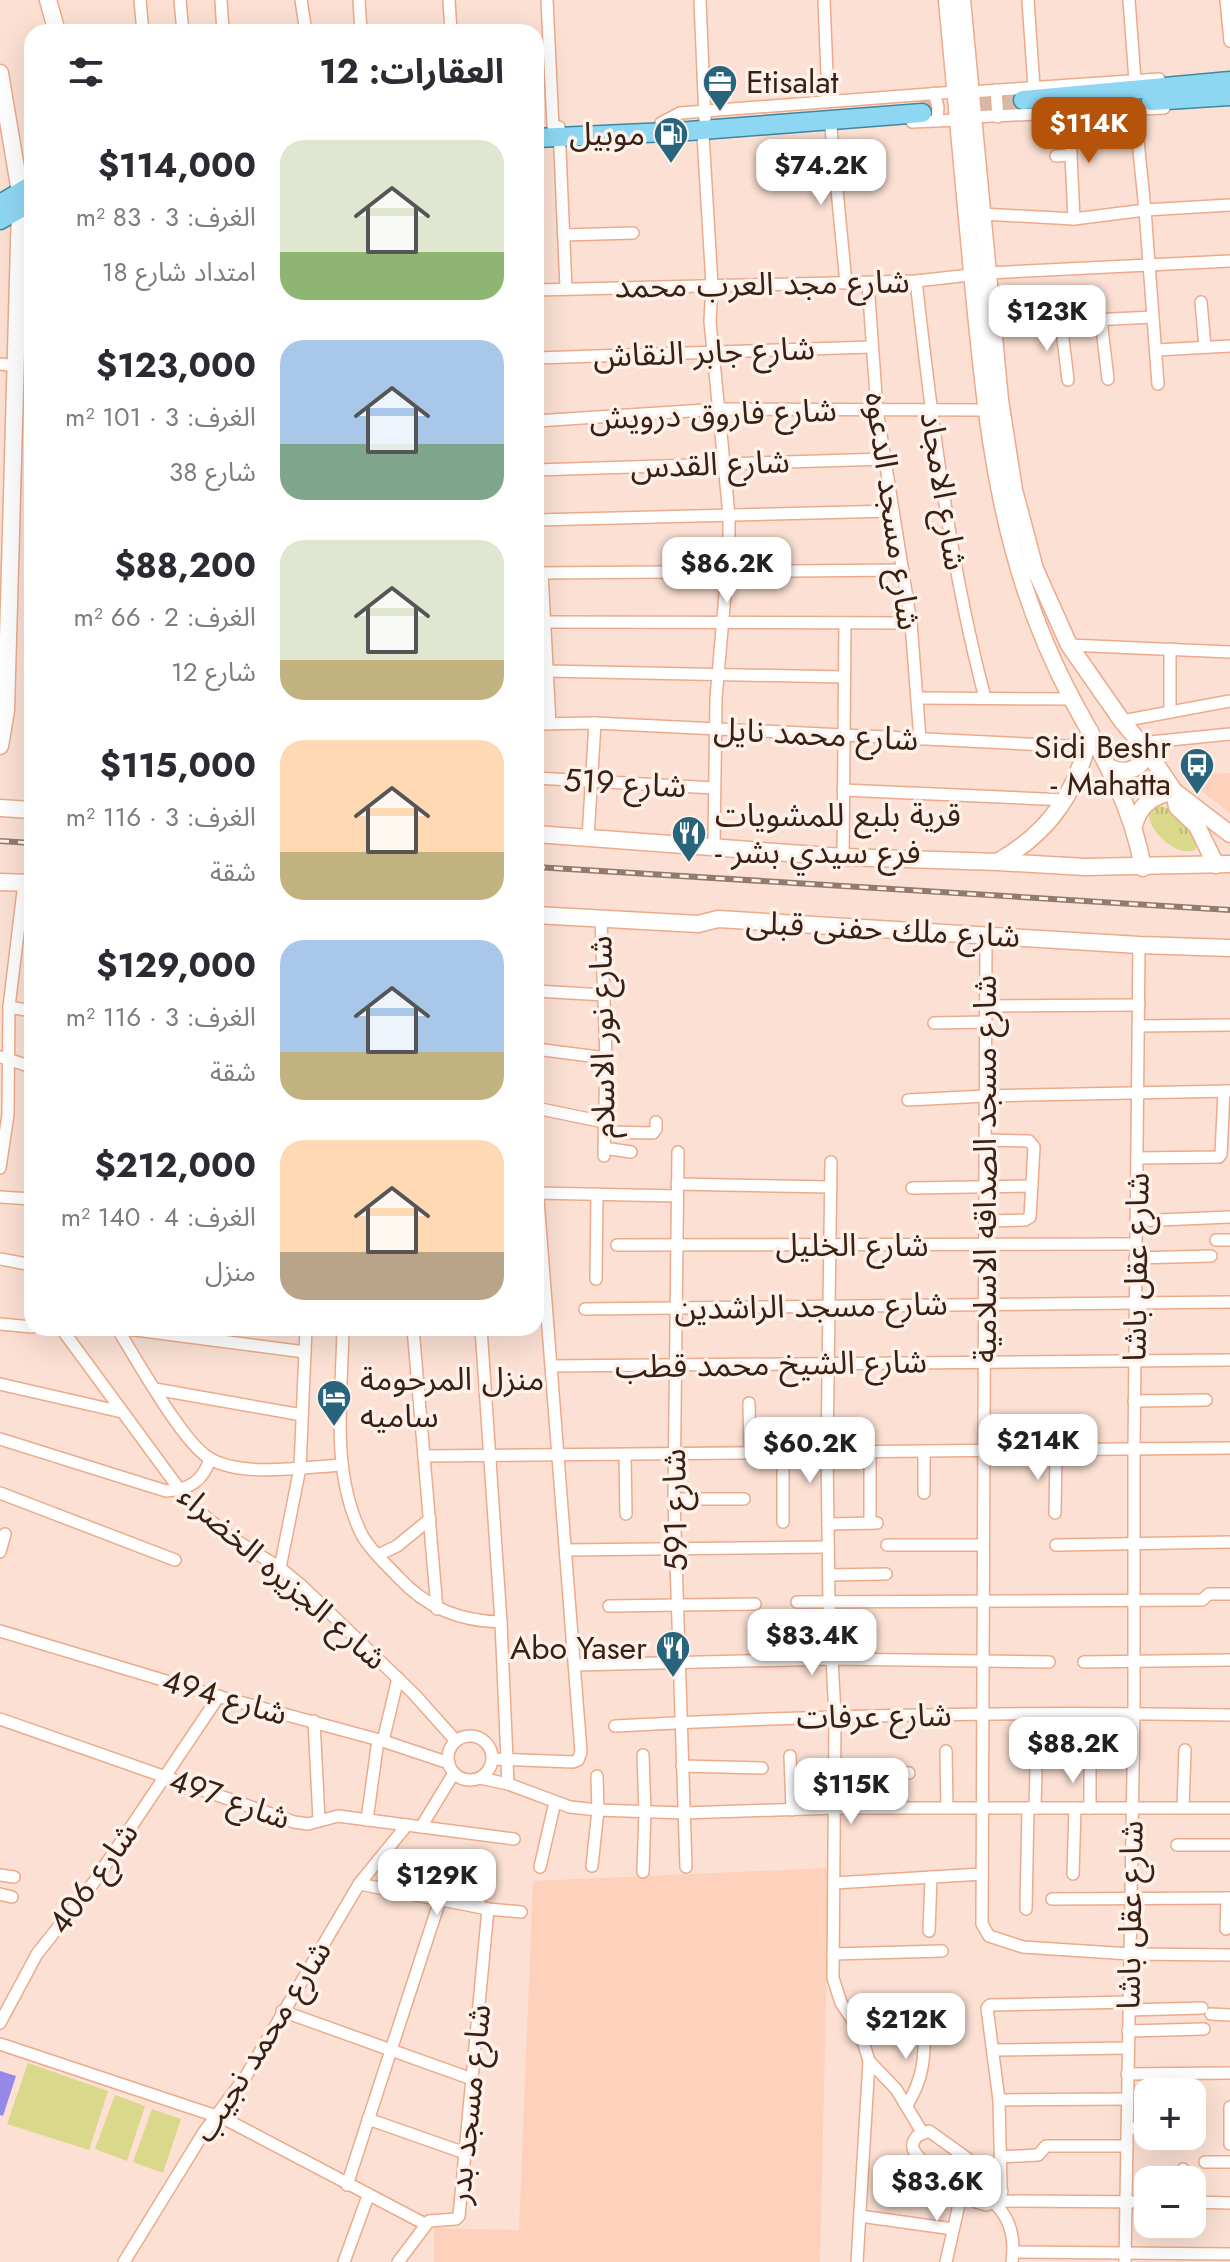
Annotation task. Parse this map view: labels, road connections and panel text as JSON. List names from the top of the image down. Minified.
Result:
{"streets":{"street":["شارع مجد العرب محمد","شارع جابر النقاش","شارع فاروق درويش","شارع القدس","شارع الامجاد","شارع مسجد الدعوه","شارع محمد نايل","شارع 519","شارع ملك حفنى قبلى","شارع نور الاسلام","شارع مسجد الصداقه الاسلامية","شارع الخليل","شارع عقل باشا","شارع مسجد الراشدين","شارع الشيخ محمد قطب","شارع 591","شارع الجزيره الخضراء","شارع 494","شارع عرفات","شارع 497","شارع 406","شارع محمد نجيب","شارع مسجد بدر"]},"crossings":[["شارع مجد العرب محمد","شارع الامجاد"],["شارع مجد العرب محمد","شارع مسجد الدعوه"],["شارع جابر النقاش","شارع مسجد الدعوه"],["شارع فاروق درويش","شارع الامجاد"],["شارع فاروق درويش","شارع مسجد الدعوه"],["شارع القدس","شارع مسجد الدعوه"],["شارع مسجد الدعوه","شارع محمد نايل"],["شارع ملك حفنى قبلى","شارع نور الاسلام"],["شارع ملك حفنى قبلى","شارع مسجد الصداقه الاسلامية"],["شارع ملك حفنى قبلى","شارع عقل باشا"],["شارع مسجد الصداقه الاسلامية","شارع الخليل"],["شارع مسجد الصداقه الاسلامية","شارع عقل باشا"],["شارع مسجد الصداقه الاسلامية","شارع مسجد الراشدين"],["شارع مسجد الصداقه الاسلامية","شارع الشيخ محمد قطب"],["شارع مسجد الصداقه الاسلامية","شارع عرفات"],["شارع الخليل","شارع عقل باشا"],["شارع الخليل","شارع 591"],["شارع عقل باشا","شارع مسجد الراشدين"],["شارع عقل باشا","شارع الشيخ محمد قطب"],["شارع عقل باشا","شارع عرفات"],["شارع مسجد الراشدين","شارع 591"],["شارع الشيخ محمد قطب","شارع 591"],["شارع 591","شارع عرفات"],["شارع الجزيره الخضراء","شارع 494"],["شارع 494","شارع 406"],["شارع 497","شارع 406"],["شارع 497","شارع محمد نجيب"]],"places":{"office":["Etisalat"],"fuel station":["موبيل"],"bus stop":["Sidi Beshr - Mahatta"],"restaurant":["قرية بلبع للمشويات - فرع سيدي بشر","Abo Yaser"],"hotel":["منزل المرحومة ساميه"]},"page":{"heading":"العقارات: 12","price":["$114K","$74.2K","$123K","$86.2K","$214K","$60.2K","$83.4K","$88.2K","$115K","$129K","$212K","$83.6K"],"list":[{"name":"$114,000","note":"الغرف: 3 · 83 m² · امتداد شارع 18"},{"name":"$123,000","note":"الغرف: 3 · 101 m² · شارع 38"},{"name":"$88,200","note":"الغرف: 2 · 66 m² · شارع 12"},{"name":"$115,000","note":"الغرف: 3 · 116 m² · شقة"},{"name":"$129,000","note":"الغرف: 3 · 116 m² · شقة"},{"name":"$212,000","note":"الغرف: 4 · 140 m² · منزل"}],"map_buttons":["+","−"]}}
